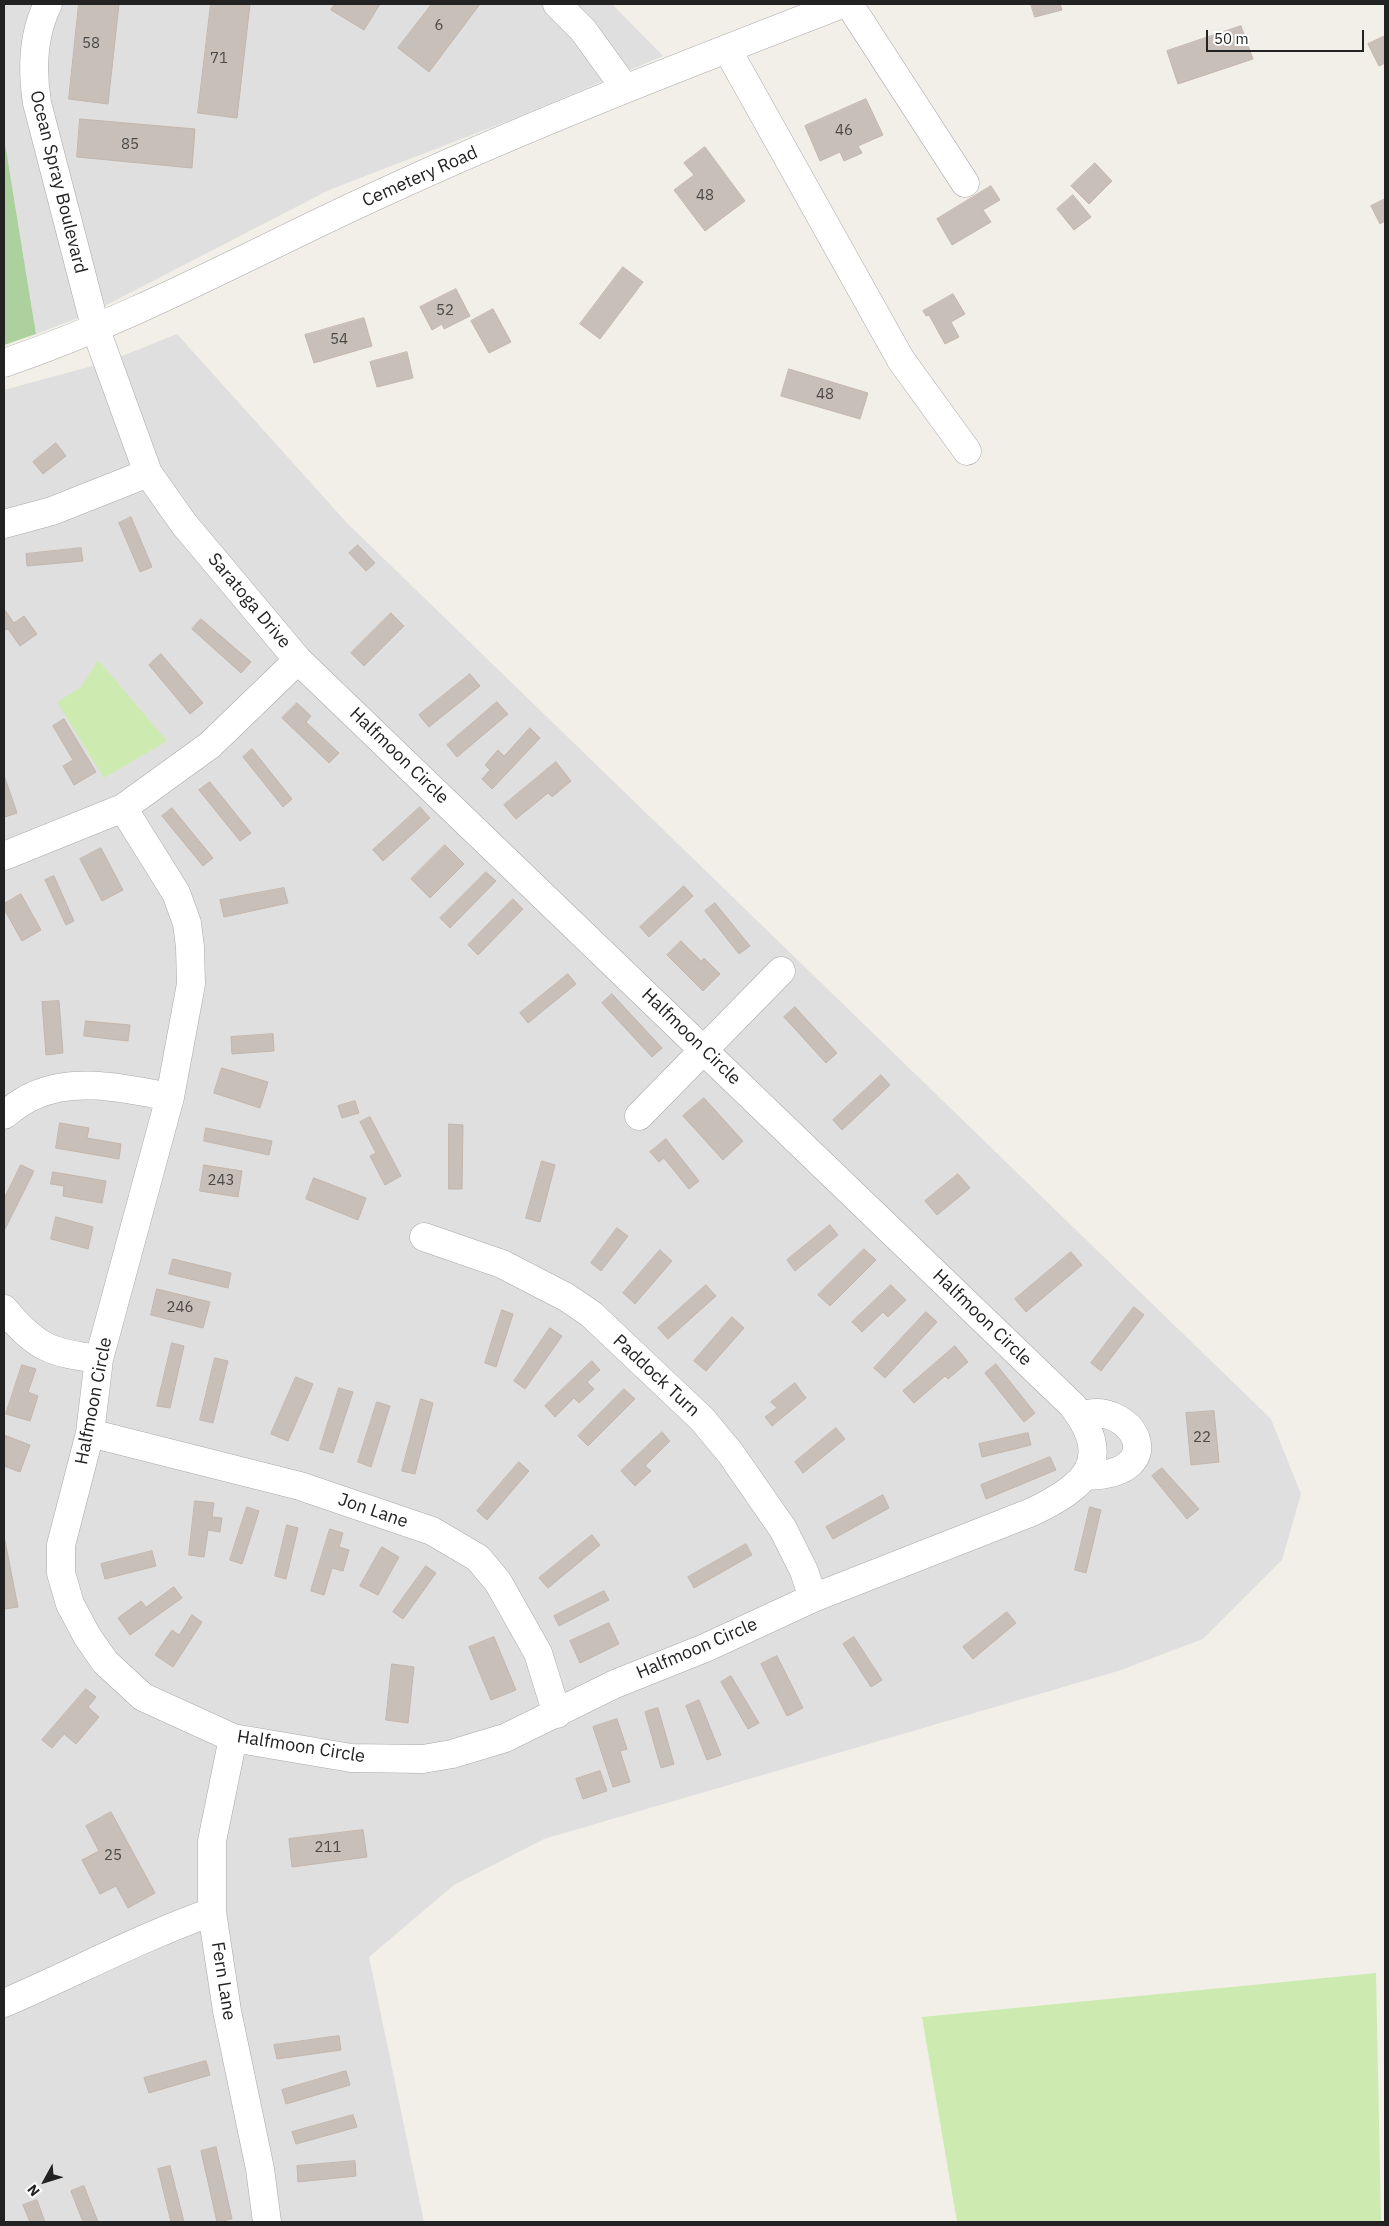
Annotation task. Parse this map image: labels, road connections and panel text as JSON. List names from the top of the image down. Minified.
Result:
{"streets":{"street":["Cemetery Road","Ocean Spray Boulevard","Saratoga Drive","Halfmoon Circle","Paddock Turn","Jon Lane","Fern Lane"]},"crossings":[["Cemetery Road","Ocean Spray Boulevard"],["Cemetery Road","Saratoga Drive"],["Ocean Spray Boulevard","Saratoga Drive"],["Saratoga Drive","Halfmoon Circle"],["Halfmoon Circle","Paddock Turn"],["Halfmoon Circle","Jon Lane"],["Halfmoon Circle","Fern Lane"]],"house_numbers":["6","58","71","46","85","48","52","54","48","243","246","22","211","25"],"scale_bar":"50 m","north":"bottom left"}
